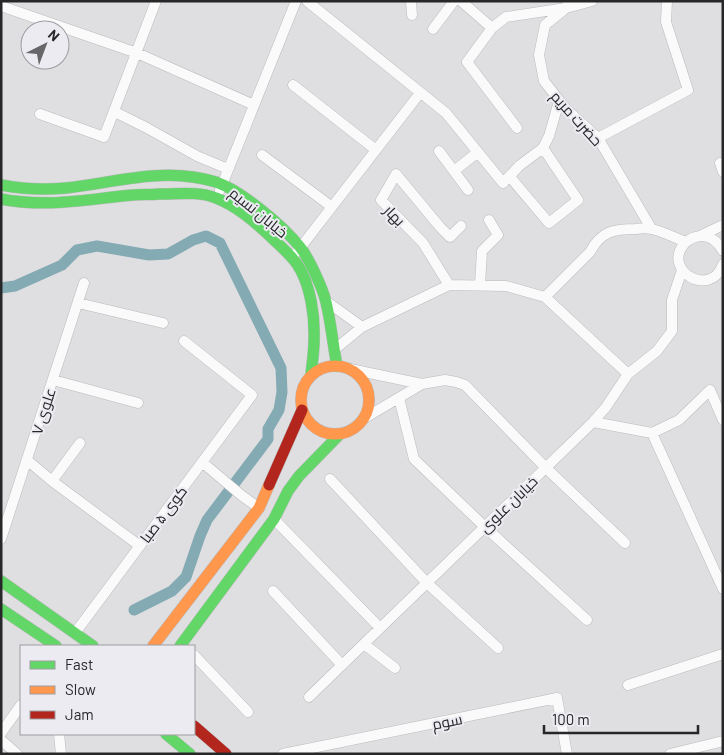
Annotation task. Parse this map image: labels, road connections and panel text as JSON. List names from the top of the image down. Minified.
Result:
{"streets":{"main road":["خیابان نسیم"],"street":["حضرت مریم","بهار","علوی ۷","خیابان علوی","کوی ۵ صبا","سوم"]},"legend":["Fast","Slow","Jam"],"scale_bar":"100 m","north":"top right"}
